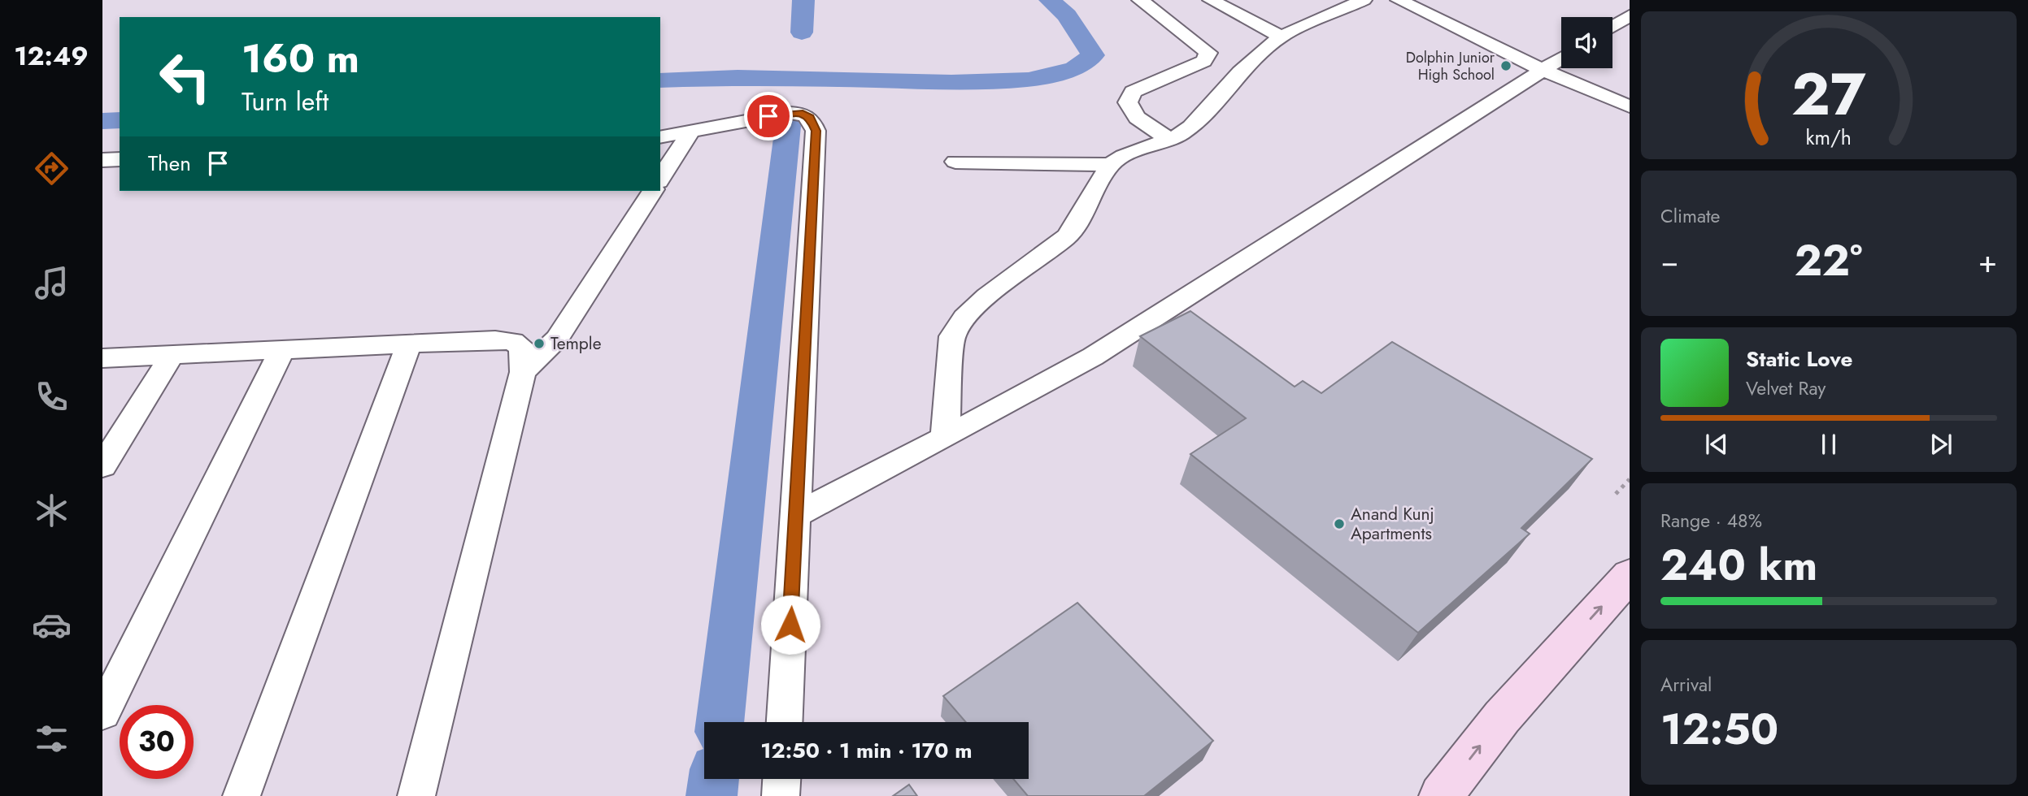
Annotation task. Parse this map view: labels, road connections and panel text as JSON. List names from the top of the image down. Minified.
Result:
{"places":["Dolphin Junior High School","Temple","Anand Kunj Apartments"],"page":{"tabs":"12:49","turn":["160 m","Turn left"],"then":"Then","tile":["Climate",["Range · 48%","240 km"],["Arrival","12:50"]],"heat":["−","22°","+"],"song":["Static Love","Velvet Ray"],"limit":"30","trip":"12:50 · 1 min · 170 m","gauge":["27","km/h"]}}
